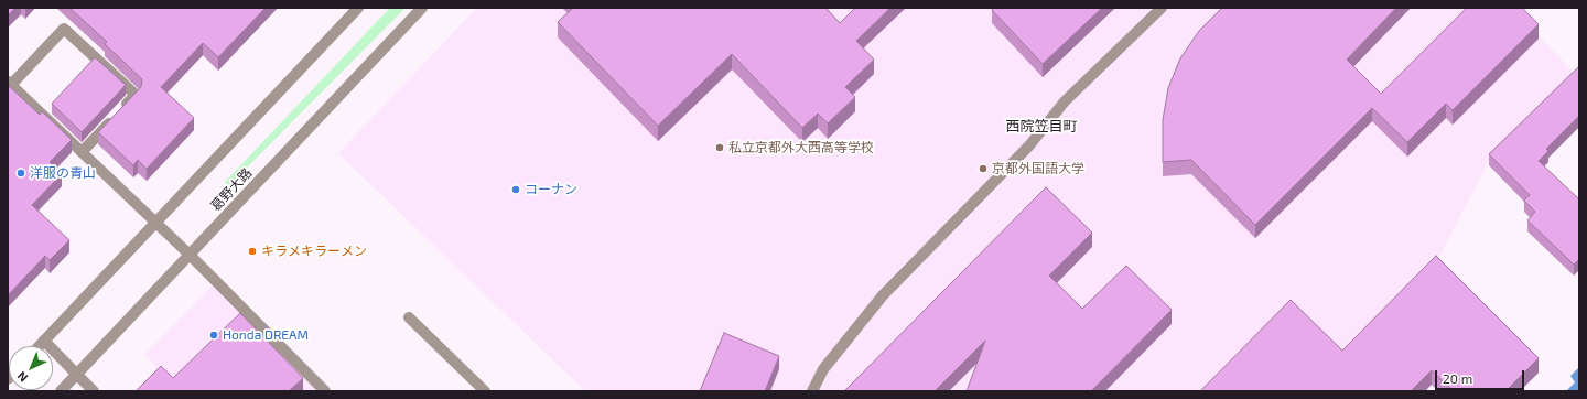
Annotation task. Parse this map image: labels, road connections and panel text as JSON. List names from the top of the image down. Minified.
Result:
{"streets":{"street":["葛野大路"]},"districts":["西院笠目町"],"places":["私立京都外大西高等学校","京都外国語大学","洋服の青山","コーナン","キラメキラーメン","Honda DREAM"],"scale_bar":"20 m","north":"bottom left"}
